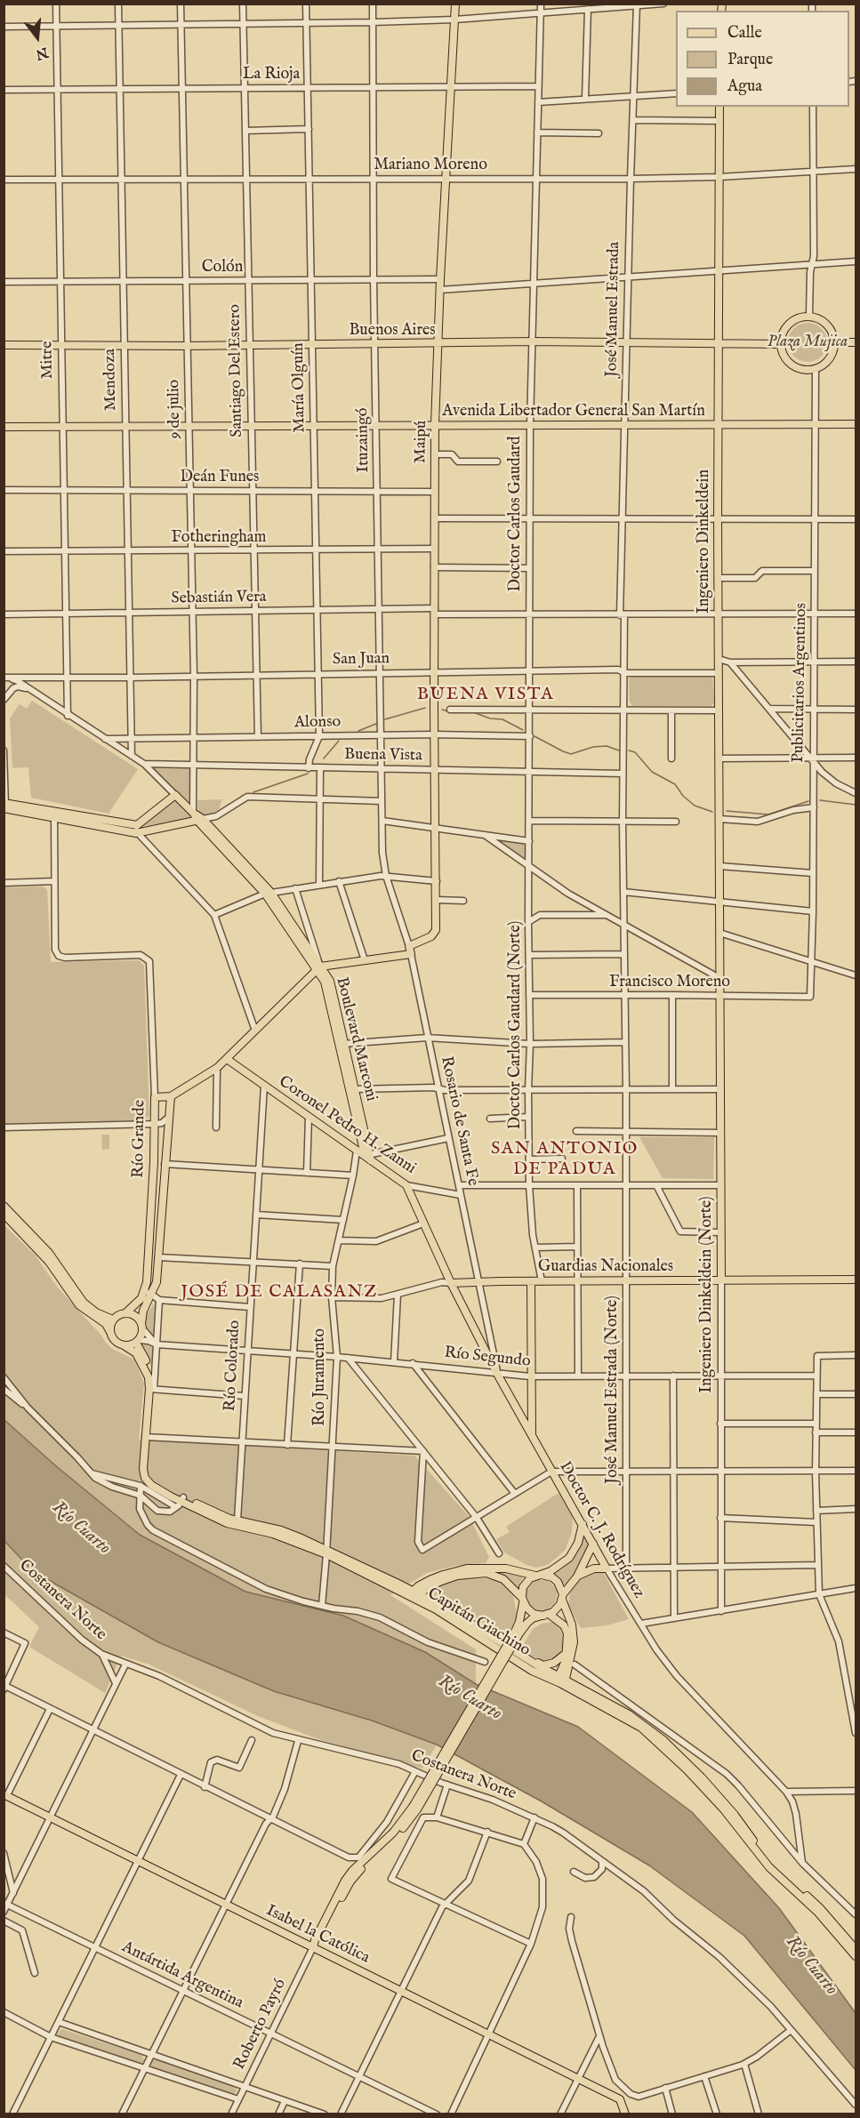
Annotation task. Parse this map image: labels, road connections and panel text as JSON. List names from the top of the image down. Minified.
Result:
{"streets":{"main road":["Buenos Aires","Avenida Libertador General San Martín","Maipú","Ingeniero Dinkeldein","Boulevard Marconi","Rosario de Santa Fe","Coronel Pedro H. Zanni","Río Grande","Guardias Nacionales","Ingeniero Dinkeldein (Norte)","Doctor C. J. Rodríguez","Capitán Giachino","Isabel la Católica","Roberto Payró"],"street":["La Rioja","Mariano Moreno","Colón","José Manuel Estrada","Mitre","Santiago Del Estero","Mendoza","María Olguín","9 de julio","Ituzaingó","Deán Funes","Doctor Carlos Gaudard","Fotheringham","Sebastián Vera","San Juan","Publicitarios Argentinos","Alonso","Buena Vista","Francisco Moreno","Doctor Carlos Gaudard (Norte)","Río Segundo","Río Colorado","Río Juramento","José Manuel Estrada (Norte)","Costanera Norte","Antártida Argentina"]},"crossings":[["La Rioja","Mitre"],["La Rioja","Santiago Del Estero"],["La Rioja","Mendoza"],["La Rioja","María Olguín"],["La Rioja","9 de julio"],["La Rioja","Ituzaingó"],["La Rioja","Maipú"],["La Rioja","Doctor Carlos Gaudard"],["Mariano Moreno","José Manuel Estrada"],["Mariano Moreno","Mitre"],["Mariano Moreno","Santiago Del Estero"],["Mariano Moreno","Mendoza"],["Mariano Moreno","María Olguín"],["Mariano Moreno","9 de julio"],["Mariano Moreno","Ituzaingó"],["Mariano Moreno","Maipú"],["Mariano Moreno","Doctor Carlos Gaudard"],["Mariano Moreno","Ingeniero Dinkeldein"],["Colón","Mitre"],["Colón","Santiago Del Estero"],["Colón","Mendoza"],["Colón","María Olguín"],["Colón","9 de julio"],["Colón","Ituzaingó"],["Colón","Maipú"],["José Manuel Estrada","Buenos Aires"],["José Manuel Estrada","Avenida Libertador General San Martín"],["José Manuel Estrada","Sebastián Vera"],["José Manuel Estrada","San Juan"],["José Manuel Estrada","Buena Vista"],["José Manuel Estrada","José Manuel Estrada (Norte)"],["Buenos Aires","Mitre"],["Buenos Aires","Santiago Del Estero"],["Buenos Aires","Mendoza"],["Buenos Aires","María Olguín"],["Buenos Aires","9 de julio"],["Buenos Aires","Ituzaingó"],["Buenos Aires","Maipú"],["Buenos Aires","Doctor Carlos Gaudard"],["Buenos Aires","Ingeniero Dinkeldein"],["Buenos Aires","Publicitarios Argentinos"],["Mitre","Avenida Libertador General San Martín"],["Mitre","Deán Funes"],["Mitre","Fotheringham"],["Mitre","Sebastián Vera"],["Mitre","San Juan"],["Mitre","Boulevard Marconi"],["Santiago Del Estero","Avenida Libertador General San Martín"],["Santiago Del Estero","Deán Funes"],["Santiago Del Estero","Fotheringham"],["Santiago Del Estero","Sebastián Vera"],["Santiago Del Estero","San Juan"],["Santiago Del Estero","Alonso"],["Mendoza","Avenida Libertador General San Martín"],["Mendoza","Deán Funes"],["Mendoza","Fotheringham"],["Mendoza","Sebastián Vera"],["Mendoza","San Juan"],["Mendoza","Alonso"],["Mendoza","Boulevard Marconi"],["María Olguín","Avenida Libertador General San Martín"],["María Olguín","Deán Funes"],["María Olguín","Fotheringham"],["María Olguín","Sebastián Vera"],["María Olguín","San Juan"],["María Olguín","Alonso"],["María Olguín","Buena Vista"],["9 de julio","Avenida Libertador General San Martín"],["9 de julio","Deán Funes"],["9 de julio","Fotheringham"],["9 de julio","Sebastián Vera"],["9 de julio","San Juan"],["9 de julio","Alonso"],["9 de julio","Buena Vista"],["9 de julio","Boulevard Marconi"],["Avenida Libertador General San Martín","Ituzaingó"],["Avenida Libertador General San Martín","Maipú"],["Avenida Libertador General San Martín","Doctor Carlos Gaudard"],["Avenida Libertador General San Martín","Ingeniero Dinkeldein"],["Avenida Libertador General San Martín","Publicitarios Argentinos"],["Ituzaingó","Deán Funes"],["Ituzaingó","Fotheringham"],["Ituzaingó","Sebastián Vera"],["Ituzaingó","San Juan"],["Ituzaingó","Alonso"],["Ituzaingó","Buena Vista"],["Ituzaingó","Rosario de Santa Fe"],["Maipú","Deán Funes"],["Maipú","Fotheringham"],["Maipú","Sebastián Vera"],["Maipú","San Juan"],["Maipú","Alonso"],["Maipú","Buena Vista"],["Maipú","Rosario de Santa Fe"],["Doctor Carlos Gaudard","Sebastián Vera"],["Doctor Carlos Gaudard","San Juan"],["Doctor Carlos Gaudard","Alonso"],["Doctor Carlos Gaudard","Buena Vista"],["Doctor Carlos Gaudard","Doctor Carlos Gaudard (Norte)"],["Ingeniero Dinkeldein","Sebastián Vera"],["Ingeniero Dinkeldein","San Juan"],["Ingeniero Dinkeldein","Ingeniero Dinkeldein (Norte)"],["Sebastián Vera","Publicitarios Argentinos"],["San Juan","Boulevard Marconi"],["Publicitarios Argentinos","Francisco Moreno"],["Alonso","Boulevard Marconi"],["Buena Vista","Boulevard Marconi"],["Francisco Moreno","Doctor Carlos Gaudard (Norte)"],["Francisco Moreno","Ingeniero Dinkeldein (Norte)"],["Francisco Moreno","José Manuel Estrada (Norte)"],["Doctor Carlos Gaudard (Norte)","Guardias Nacionales"],["Boulevard Marconi","Coronel Pedro H. Zanni"],["Rosario de Santa Fe","Coronel Pedro H. Zanni"],["Rosario de Santa Fe","Guardias Nacionales"],["Rosario de Santa Fe","Río Segundo"],["Rosario de Santa Fe","Doctor C. J. Rodríguez"],["Coronel Pedro H. Zanni","Río Colorado"],["Coronel Pedro H. Zanni","Río Juramento"],["Coronel Pedro H. Zanni","Doctor C. J. Rodríguez"],["Río Grande","Río Segundo"],["Guardias Nacionales","Ingeniero Dinkeldein (Norte)"],["Guardias Nacionales","José Manuel Estrada (Norte)"],["Guardias Nacionales","Doctor C. J. Rodríguez"],["Ingeniero Dinkeldein (Norte)","Río Segundo"],["Río Segundo","Río Colorado"],["Río Segundo","Río Juramento"],["Río Segundo","José Manuel Estrada (Norte)"],["Río Segundo","Doctor C. J. Rodríguez"],["Río Colorado","Capitán Giachino"],["Río Juramento","Capitán Giachino"],["Isabel la Católica","Roberto Payró"],["Antártida Argentina","Roberto Payró"]],"districts":["BUENA VISTA","SAN ANTONIO DE PADUA","JOSÉ DE CALASANZ"],"water":["Río Cuarto"],"parks":["Plaza Mujica"],"legend":["Calle","Parque","Agua"],"north":"bottom"}
